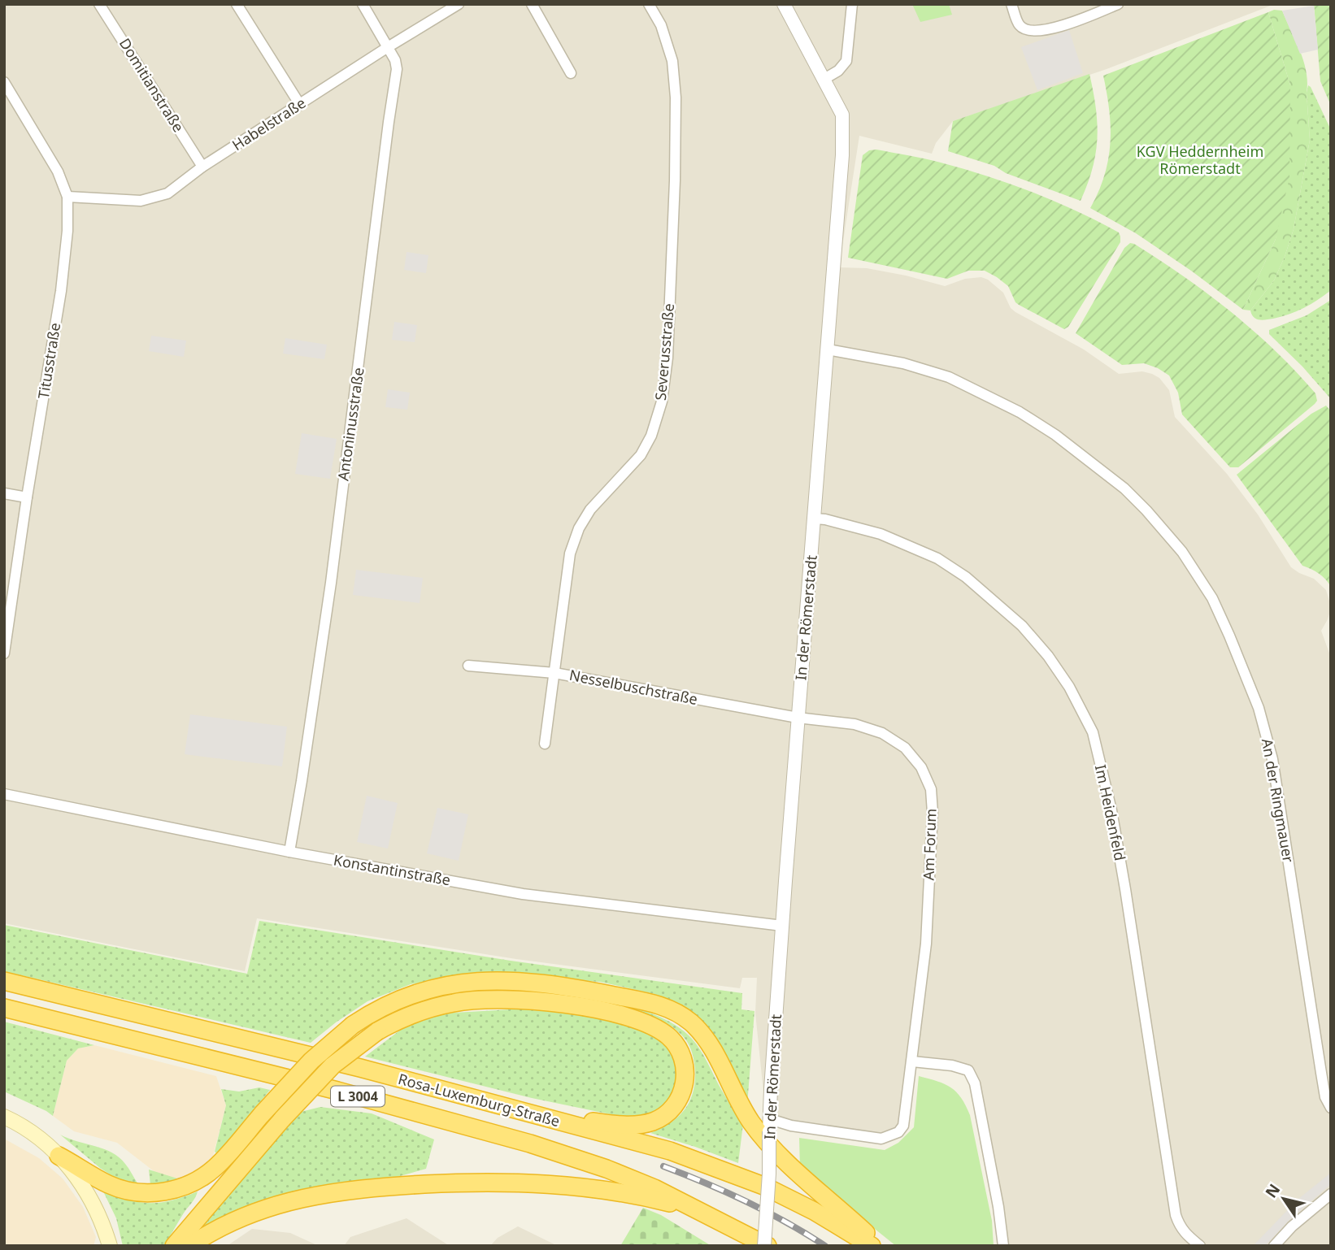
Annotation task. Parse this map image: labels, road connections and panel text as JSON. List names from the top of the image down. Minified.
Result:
{"streets":{"highway":["L 3004","Rosa-Luxemburg-Straße"],"street":["Domitianstraße","Habelstraße","Severusstraße","Titusstraße","Antoninusstraße","In der Römerstadt","Nesselbuschstraße","An der Ringmauer","Im Heidenfeld","Am Forum","Konstantinstraße"]},"crossings":[["Domitianstraße","Habelstraße"],["Habelstraße","Titusstraße"],["Habelstraße","Antoninusstraße"],["Severusstraße","Nesselbuschstraße"],["Antoninusstraße","Konstantinstraße"],["In der Römerstadt","Nesselbuschstraße"],["In der Römerstadt","An der Ringmauer"],["In der Römerstadt","Im Heidenfeld"],["In der Römerstadt","Am Forum"],["In der Römerstadt","Konstantinstraße"],["In der Römerstadt","Rosa-Luxemburg-Straße"],["Nesselbuschstraße","Am Forum"]],"parks":["KGV Heddernheim Römerstadt"],"north":"top left"}
